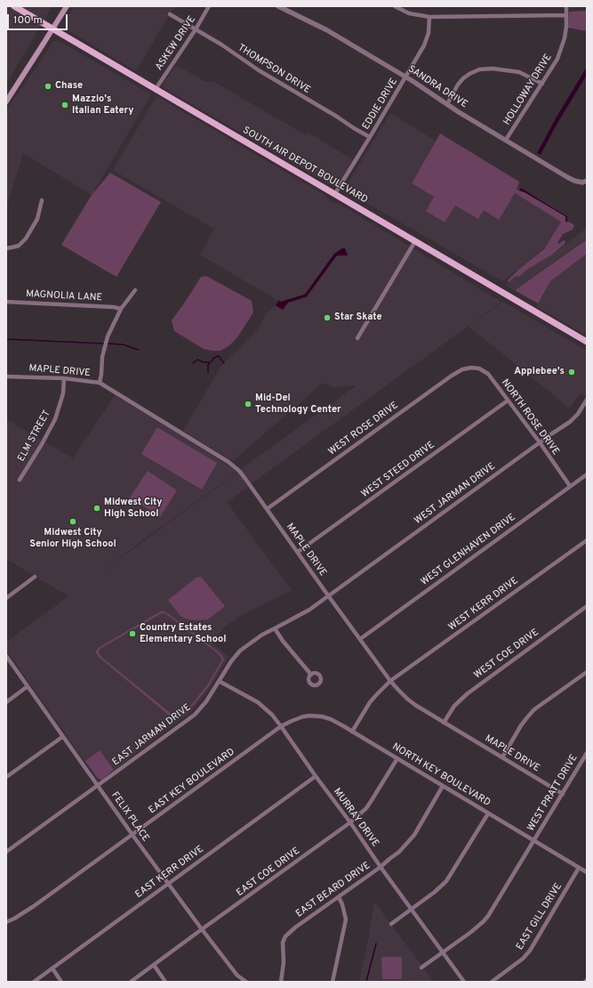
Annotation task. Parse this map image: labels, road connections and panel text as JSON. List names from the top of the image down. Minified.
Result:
{"streets":{"main road":["SOUTH AIR DEPOT BOULEVARD"],"street":["ASKEW DRIVE","THOMPSON DRIVE","SANDRA DRIVE","HOLLOWAY DRIVE","EDDIE DRIVE","MAGNOLIA LANE","MAPLE DRIVE","NORTH ROSE DRIVE","WEST ROSE DRIVE","ELM STREET","WEST STEED DRIVE","WEST JARMAN DRIVE","WEST GLENHAVEN DRIVE","WEST KERR DRIVE","WEST COE DRIVE","EAST JARMAN DRIVE","NORTH KEY BOULEVARD","EAST KEY BOULEVARD","WEST PRATT DRIVE","FELIX PLACE","MURRAY DRIVE","EAST KERR DRIVE","EAST COE DRIVE","EAST BEARD DRIVE","EAST GILL DRIVE"]},"crossings":[["ASKEW DRIVE","THOMPSON DRIVE"],["ASKEW DRIVE","SOUTH AIR DEPOT BOULEVARD"],["THOMPSON DRIVE","EDDIE DRIVE"],["SANDRA DRIVE","HOLLOWAY DRIVE"],["SANDRA DRIVE","EDDIE DRIVE"],["EDDIE DRIVE","SOUTH AIR DEPOT BOULEVARD"],["MAPLE DRIVE","WEST ROSE DRIVE"],["MAPLE DRIVE","ELM STREET"],["MAPLE DRIVE","WEST STEED DRIVE"],["MAPLE DRIVE","WEST JARMAN DRIVE"],["MAPLE DRIVE","WEST GLENHAVEN DRIVE"],["MAPLE DRIVE","WEST KERR DRIVE"],["MAPLE DRIVE","WEST COE DRIVE"],["MAPLE DRIVE","EAST JARMAN DRIVE"],["MAPLE DRIVE","WEST PRATT DRIVE"],["NORTH ROSE DRIVE","WEST ROSE DRIVE"],["NORTH ROSE DRIVE","WEST STEED DRIVE"],["NORTH ROSE DRIVE","WEST JARMAN DRIVE"],["NORTH ROSE DRIVE","WEST GLENHAVEN DRIVE"],["WEST JARMAN DRIVE","EAST JARMAN DRIVE"],["EAST JARMAN DRIVE","FELIX PLACE"],["EAST JARMAN DRIVE","MURRAY DRIVE"],["NORTH KEY BOULEVARD","EAST KEY BOULEVARD"],["NORTH KEY BOULEVARD","WEST PRATT DRIVE"],["NORTH KEY BOULEVARD","MURRAY DRIVE"],["NORTH KEY BOULEVARD","EAST COE DRIVE"],["NORTH KEY BOULEVARD","EAST BEARD DRIVE"],["NORTH KEY BOULEVARD","EAST GILL DRIVE"],["EAST KEY BOULEVARD","FELIX PLACE"],["EAST KEY BOULEVARD","MURRAY DRIVE"],["WEST PRATT DRIVE","MURRAY DRIVE"],["FELIX PLACE","EAST KERR DRIVE"],["FELIX PLACE","EAST COE DRIVE"],["MURRAY DRIVE","EAST KERR DRIVE"],["MURRAY DRIVE","EAST COE DRIVE"],["MURRAY DRIVE","EAST BEARD DRIVE"]],"places":["Chase","Mazzio's Italian Eatery","Star Skate","Applebee's","Mid-Del Technology Center","Midwest City High School","Midwest City Senior High School","Country Estates Elementary School"],"scale_bar":"100 m"}
